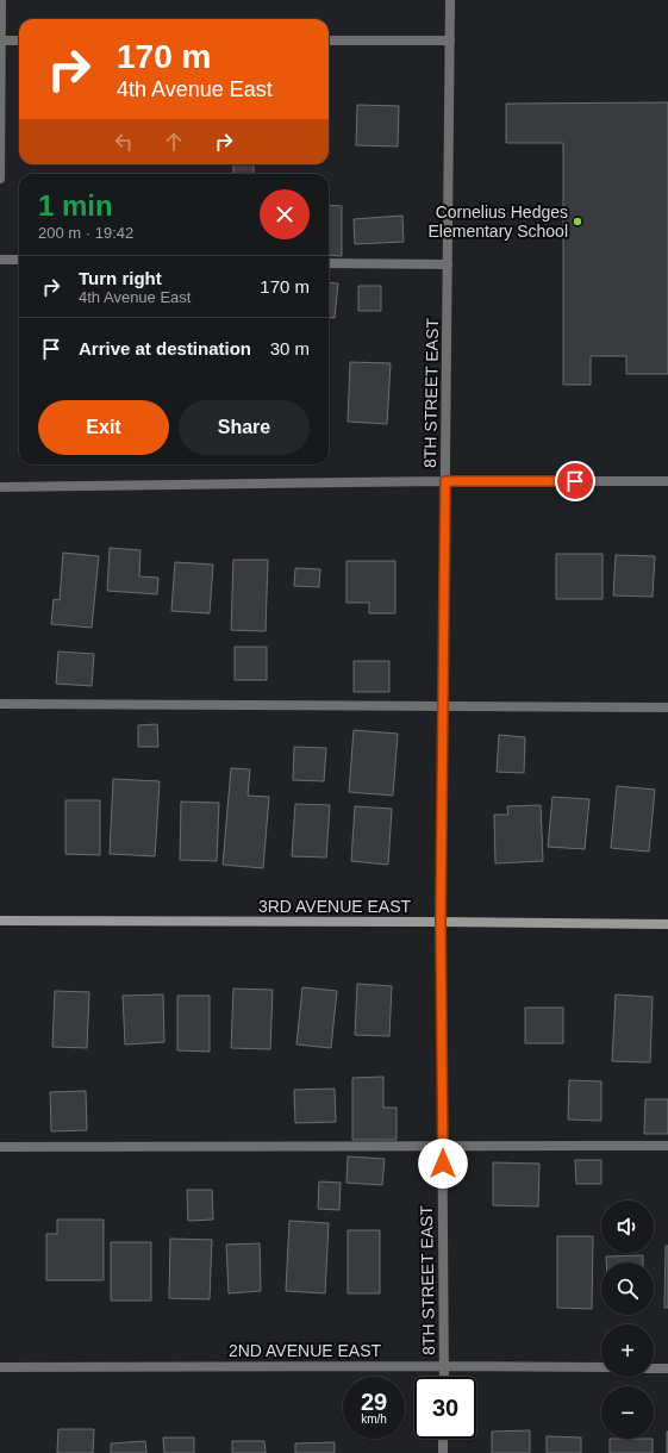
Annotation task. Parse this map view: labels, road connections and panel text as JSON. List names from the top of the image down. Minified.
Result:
{"streets":{"street":["8TH STREET EAST","3RD AVENUE EAST","2ND AVENUE EAST"]},"crossings":[["8TH STREET EAST","3RD AVENUE EAST"],["8TH STREET EAST","2ND AVENUE EAST"]],"places":["Cornelius Hedges Elementary School"],"page":{"turn":["170 m","4th Avenue East"],"heading":["1 min","200 m · 19:42"],"list":[{"name":"Turn right","note":"4th Avenue East","value":"170 m"},{"name":"Arrive at destination","value":"30 m"}],"buttons":["Exit","Share"],"map_buttons":["+","−"],"speed":"29 km/h","limit":"30"}}
